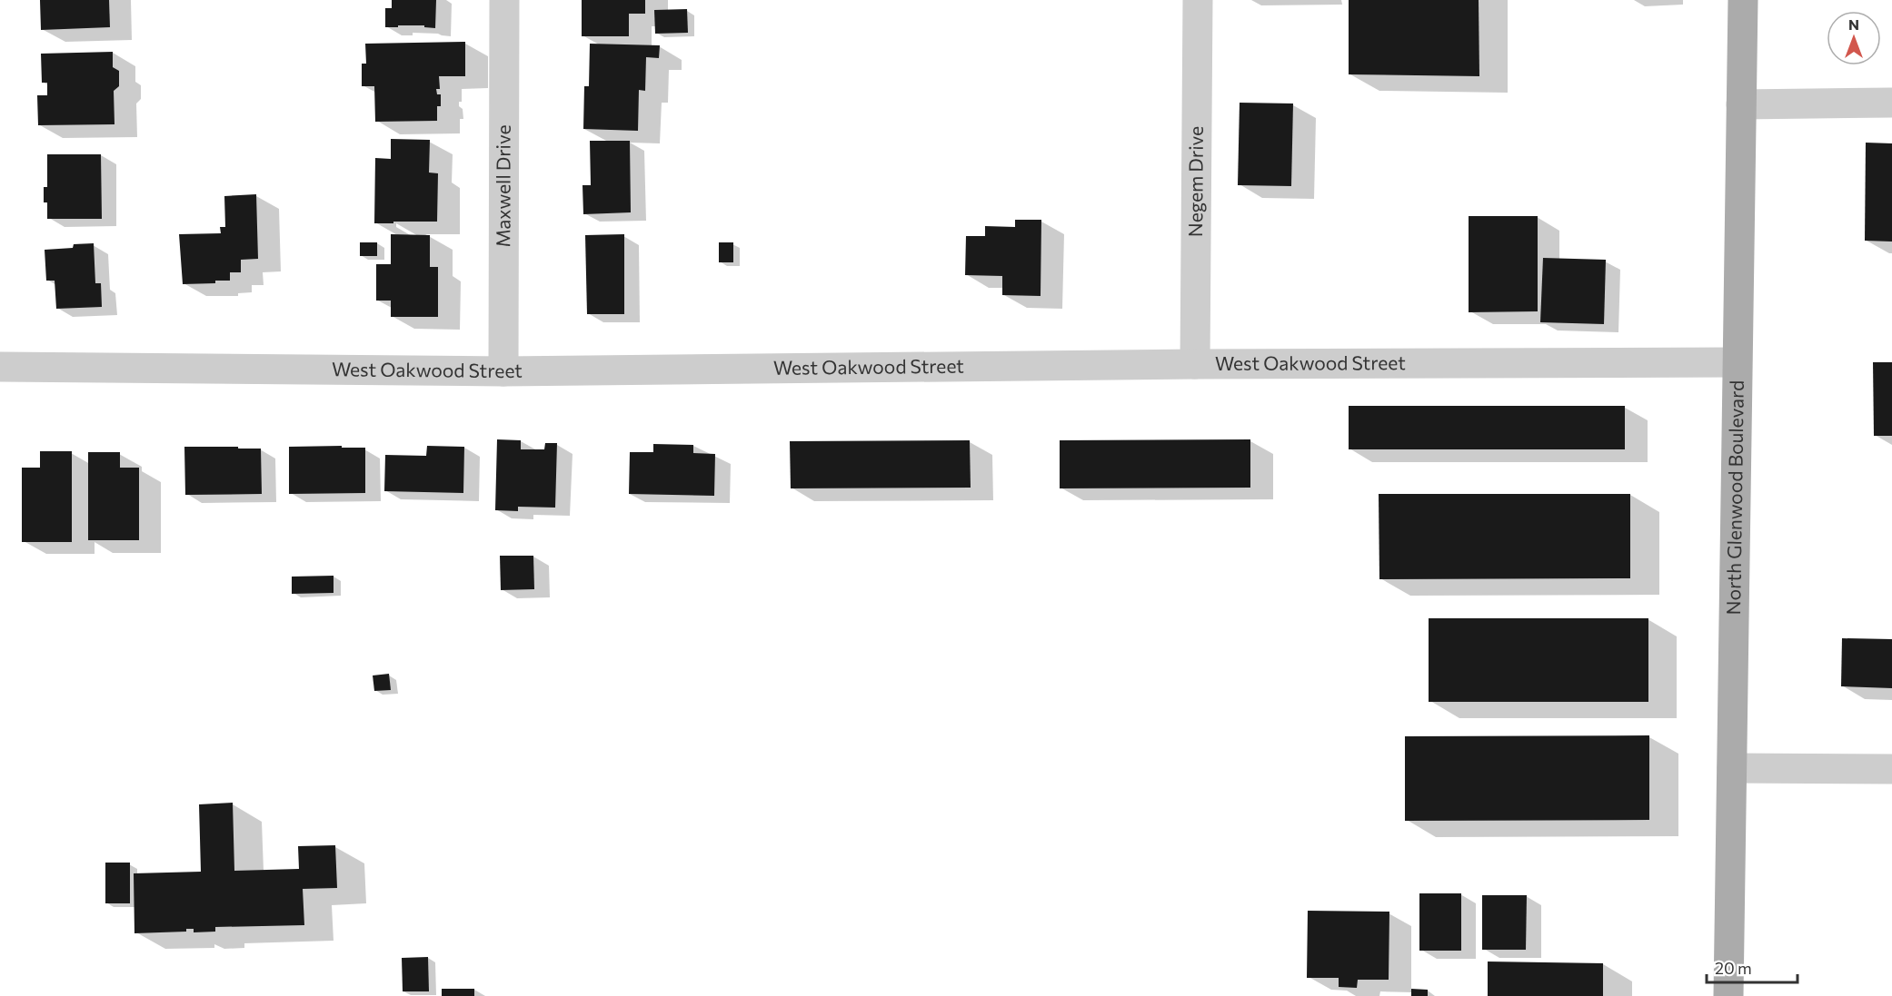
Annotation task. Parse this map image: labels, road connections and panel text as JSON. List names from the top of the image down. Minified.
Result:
{"streets":{"main road":["North Glenwood Boulevard"],"street":["Negem Drive","Maxwell Drive","West Oakwood Street"]},"crossings":[["Negem Drive","West Oakwood Street"],["Maxwell Drive","West Oakwood Street"],["West Oakwood Street","North Glenwood Boulevard"]],"scale_bar":"20 m","north":"top"}
